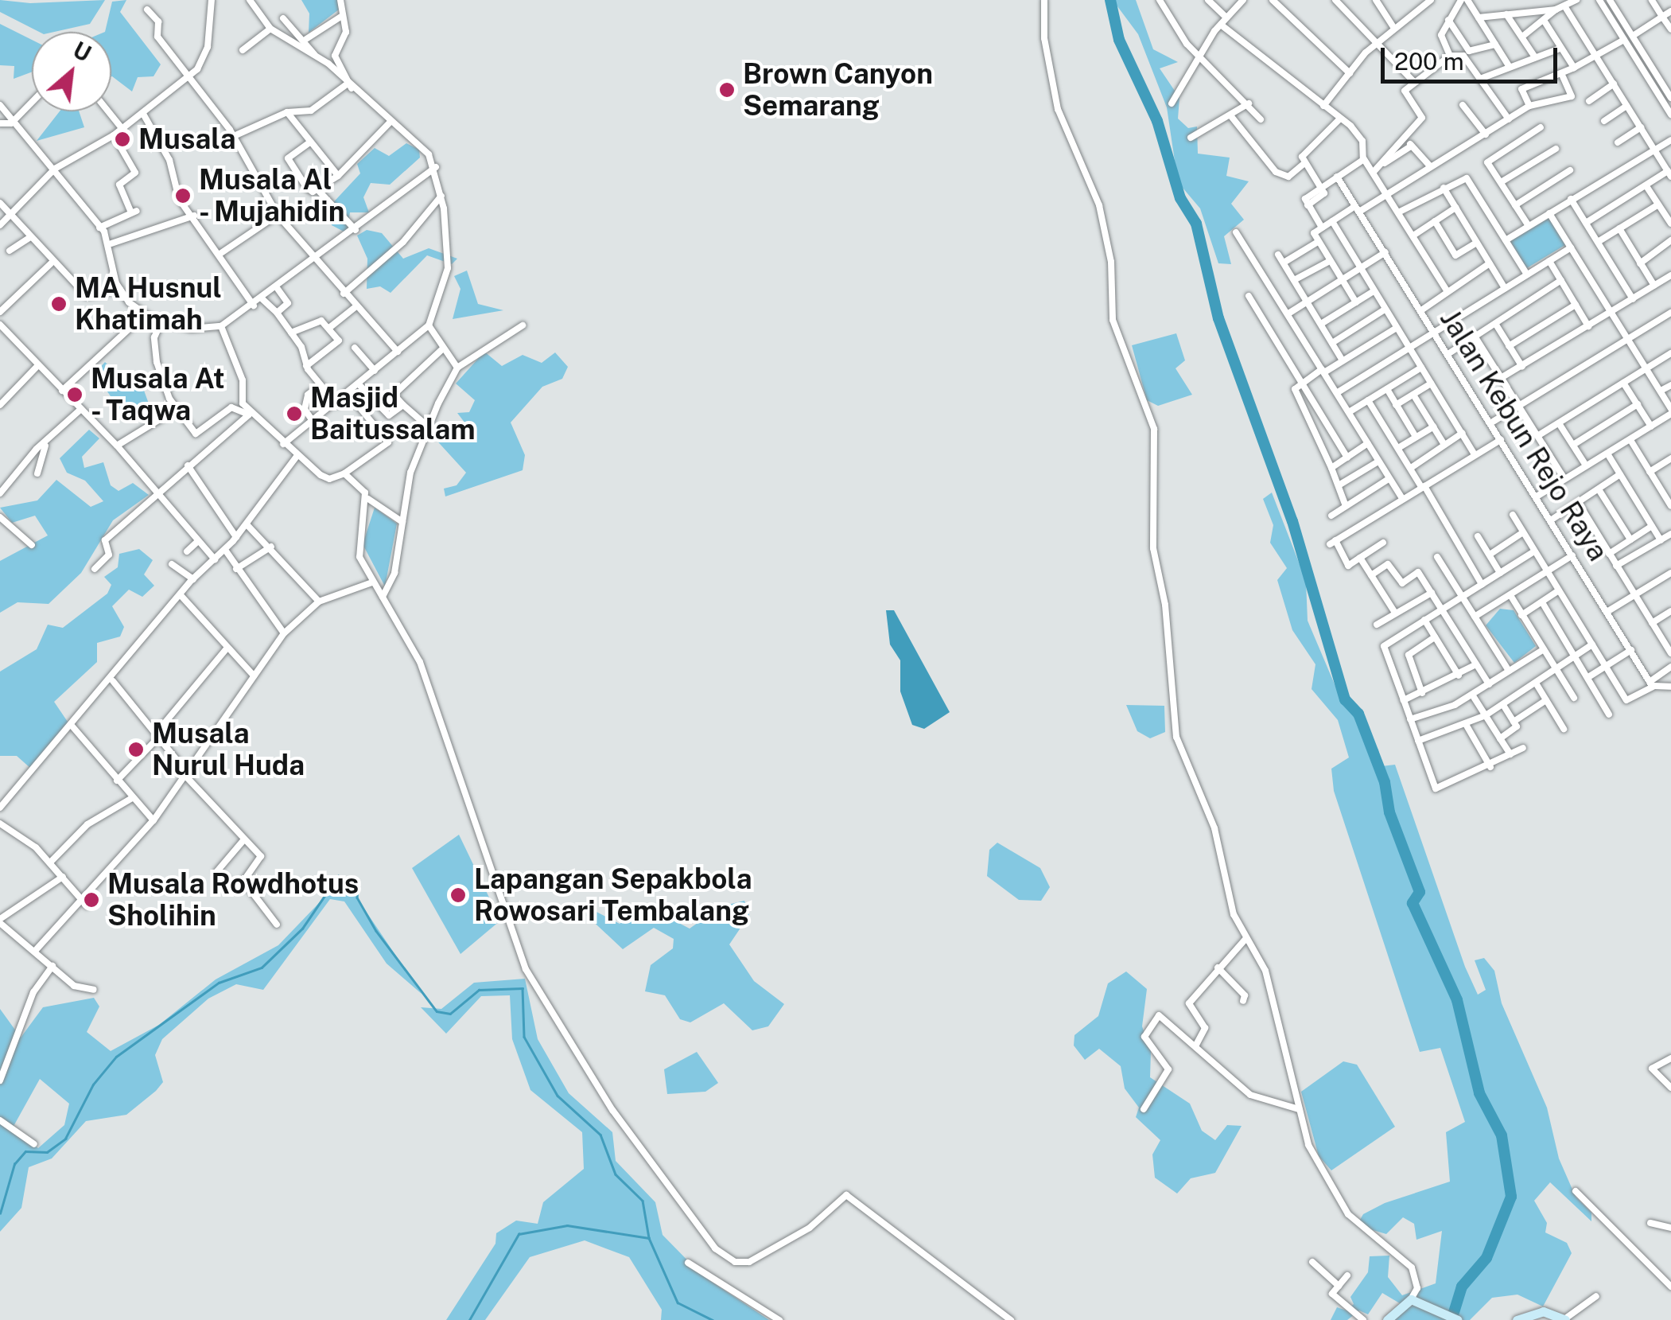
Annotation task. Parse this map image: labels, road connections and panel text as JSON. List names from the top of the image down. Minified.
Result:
{"streets":{"street":["Jalan Kebun Rejo Raya"]},"places":["Brown Canyon Semarang","Musala","Musala Al - Mujahidin","MA Husnul Khatimah","Musala At - Taqwa","Masjid Baitussalam","Musala Nurul Huda","Lapangan Sepakbola Rowosari Tembalang","Musala Rowdhotus Sholihin"],"scale_bar":"200 m","north":"top right"}
